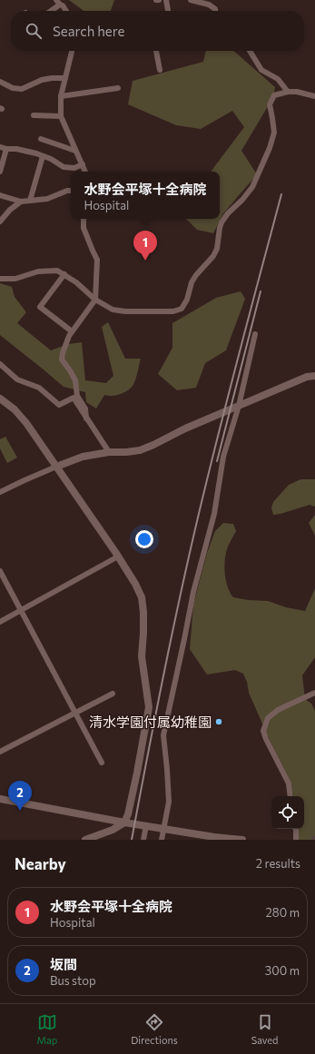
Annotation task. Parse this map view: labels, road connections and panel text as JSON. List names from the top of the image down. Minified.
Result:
{"places":["清水学園付属幼稚園"],"page":{"search":"Search here","popup":["水野会平塚十全病院","Hospital"],"pins":["1","2"],"heading":["Nearby","2 results"],"list":[{"mark":"1","name":"水野会平塚十全病院","note":"Hospital","value":"280 m"},{"mark":"2","name":"坂間","note":"Bus stop","value":"300 m"}],"nav":["Map","Directions","Saved"]}}
